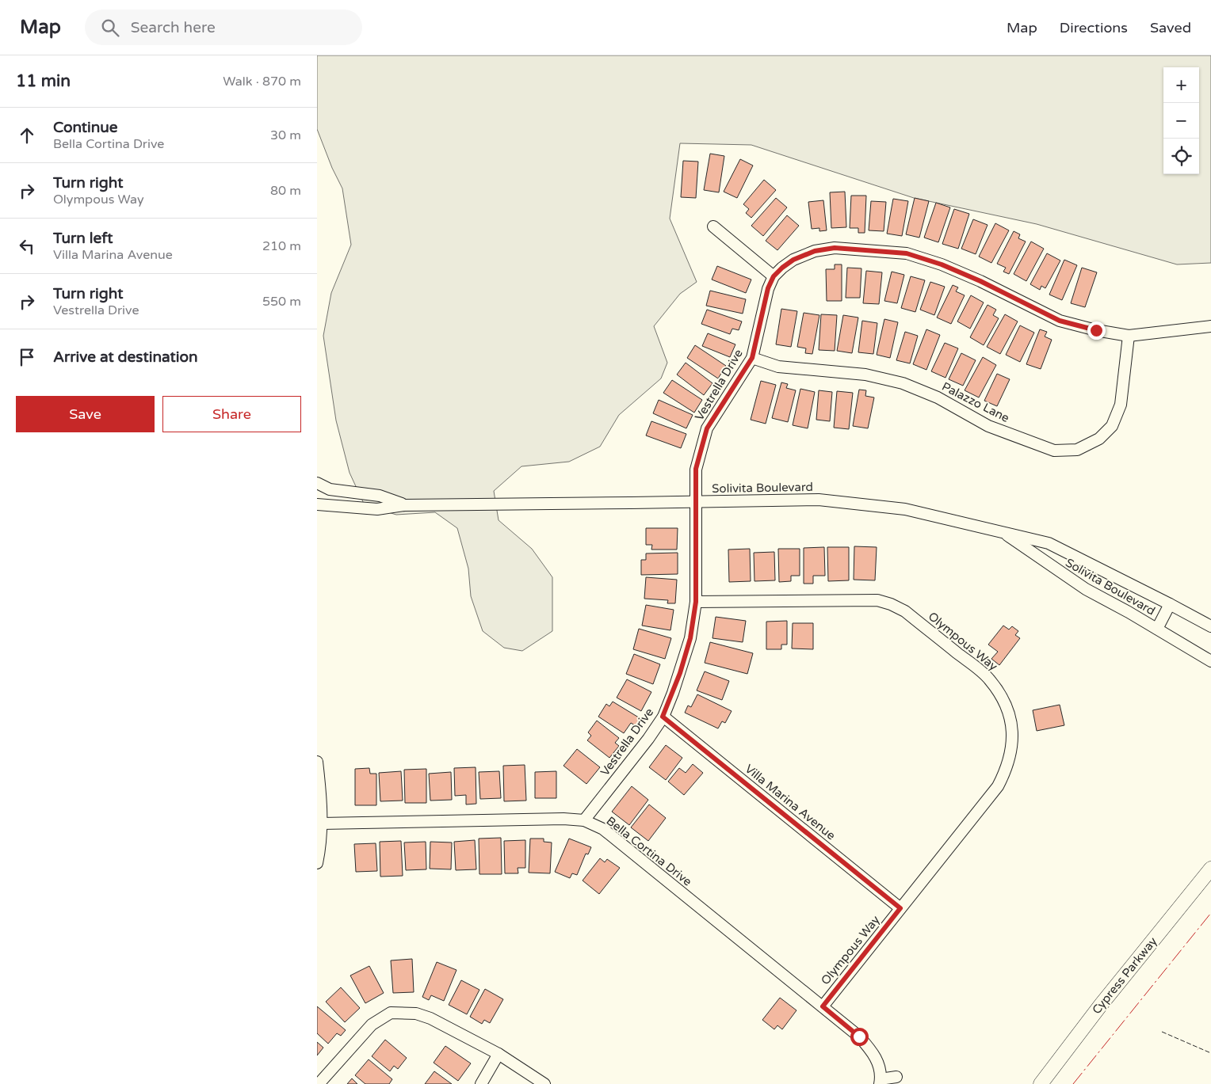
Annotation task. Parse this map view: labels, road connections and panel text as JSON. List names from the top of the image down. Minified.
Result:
{"streets":{"main road":["Cypress Parkway"],"street":["Vestrella Drive","Palazzo Lane","Solivita Boulevard","Olympous Way","Villa Marina Avenue","Bella Cortina Drive"]},"crossings":[["Vestrella Drive","Palazzo Lane"],["Vestrella Drive","Solivita Boulevard"],["Vestrella Drive","Olympous Way"],["Vestrella Drive","Villa Marina Avenue"],["Vestrella Drive","Bella Cortina Drive"],["Olympous Way","Villa Marina Avenue"],["Olympous Way","Bella Cortina Drive"]],"page":{"header":"Map","search":"Search here","nav":["Map","Directions","Saved"],"heading":["11 min","Walk · 870 m"],"map_buttons":["+","−"],"list":[["Continue","Bella Cortina Drive","30 m"],["Turn right","Olympous Way","80 m"],["Turn left","Villa Marina Avenue","210 m"],["Turn right","Vestrella Drive","550 m"],"Arrive at destination"],"buttons":["Save","Share"]}}
